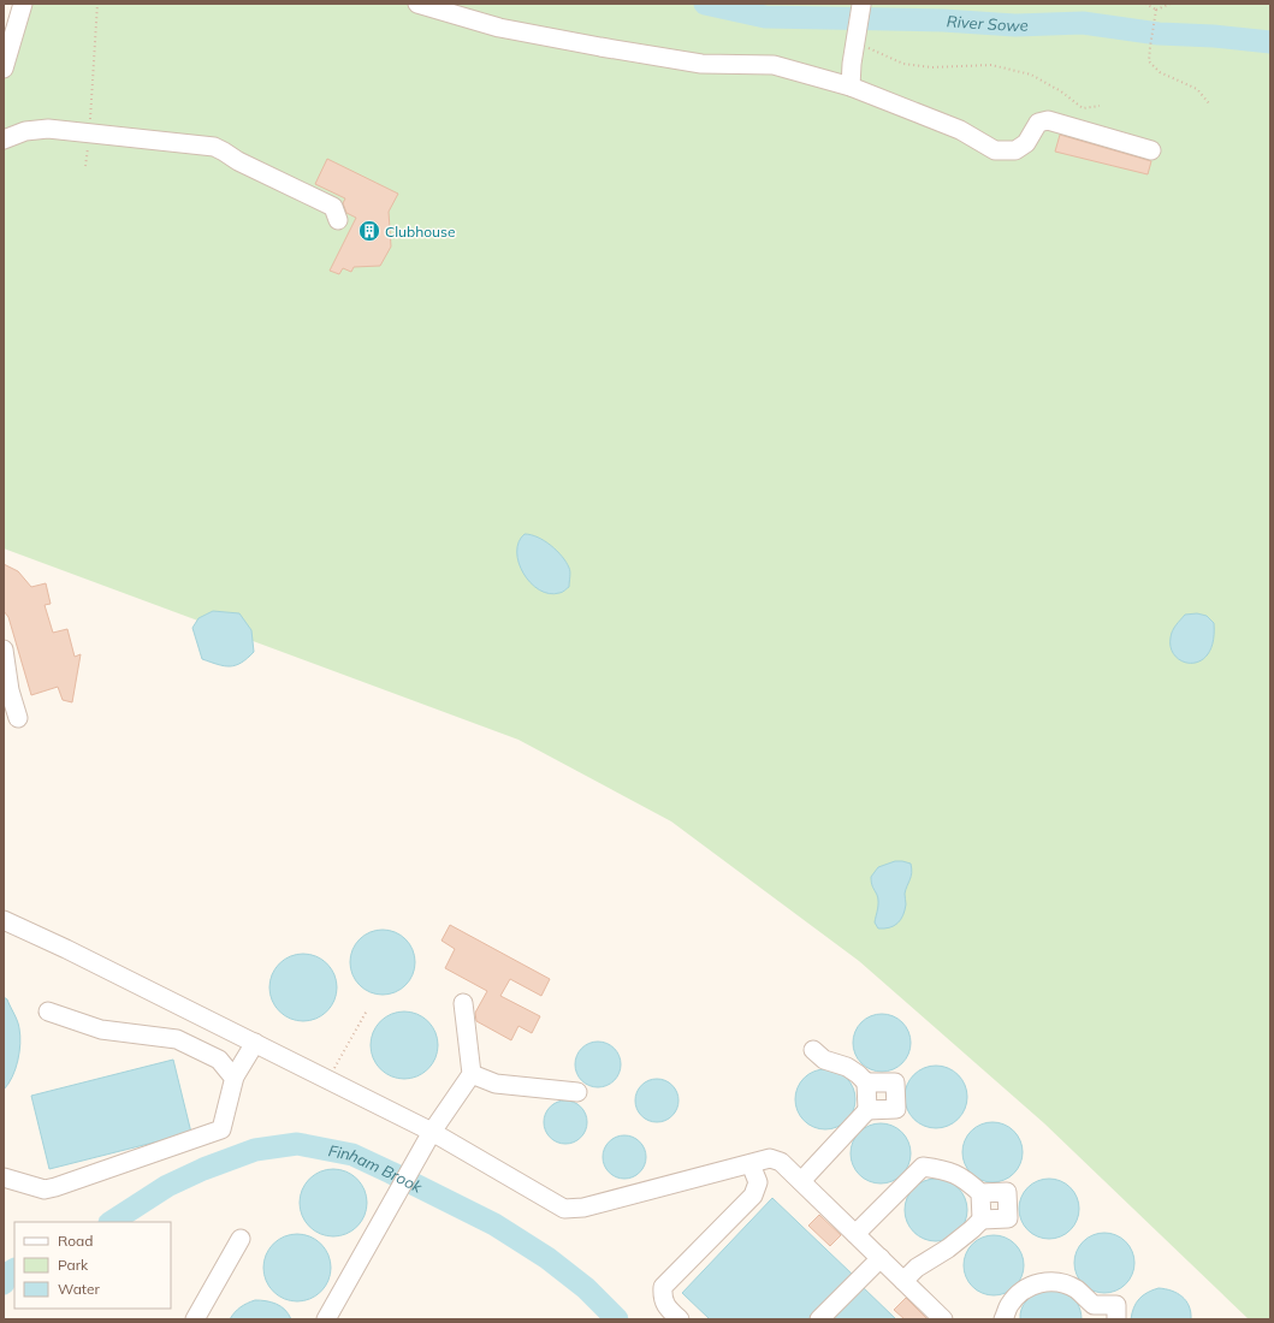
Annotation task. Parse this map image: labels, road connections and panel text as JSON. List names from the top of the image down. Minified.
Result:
{"water":["River Sowe","Finham Brook"],"places":{"building":["Clubhouse"]},"legend":["Road","Park","Water"]}
